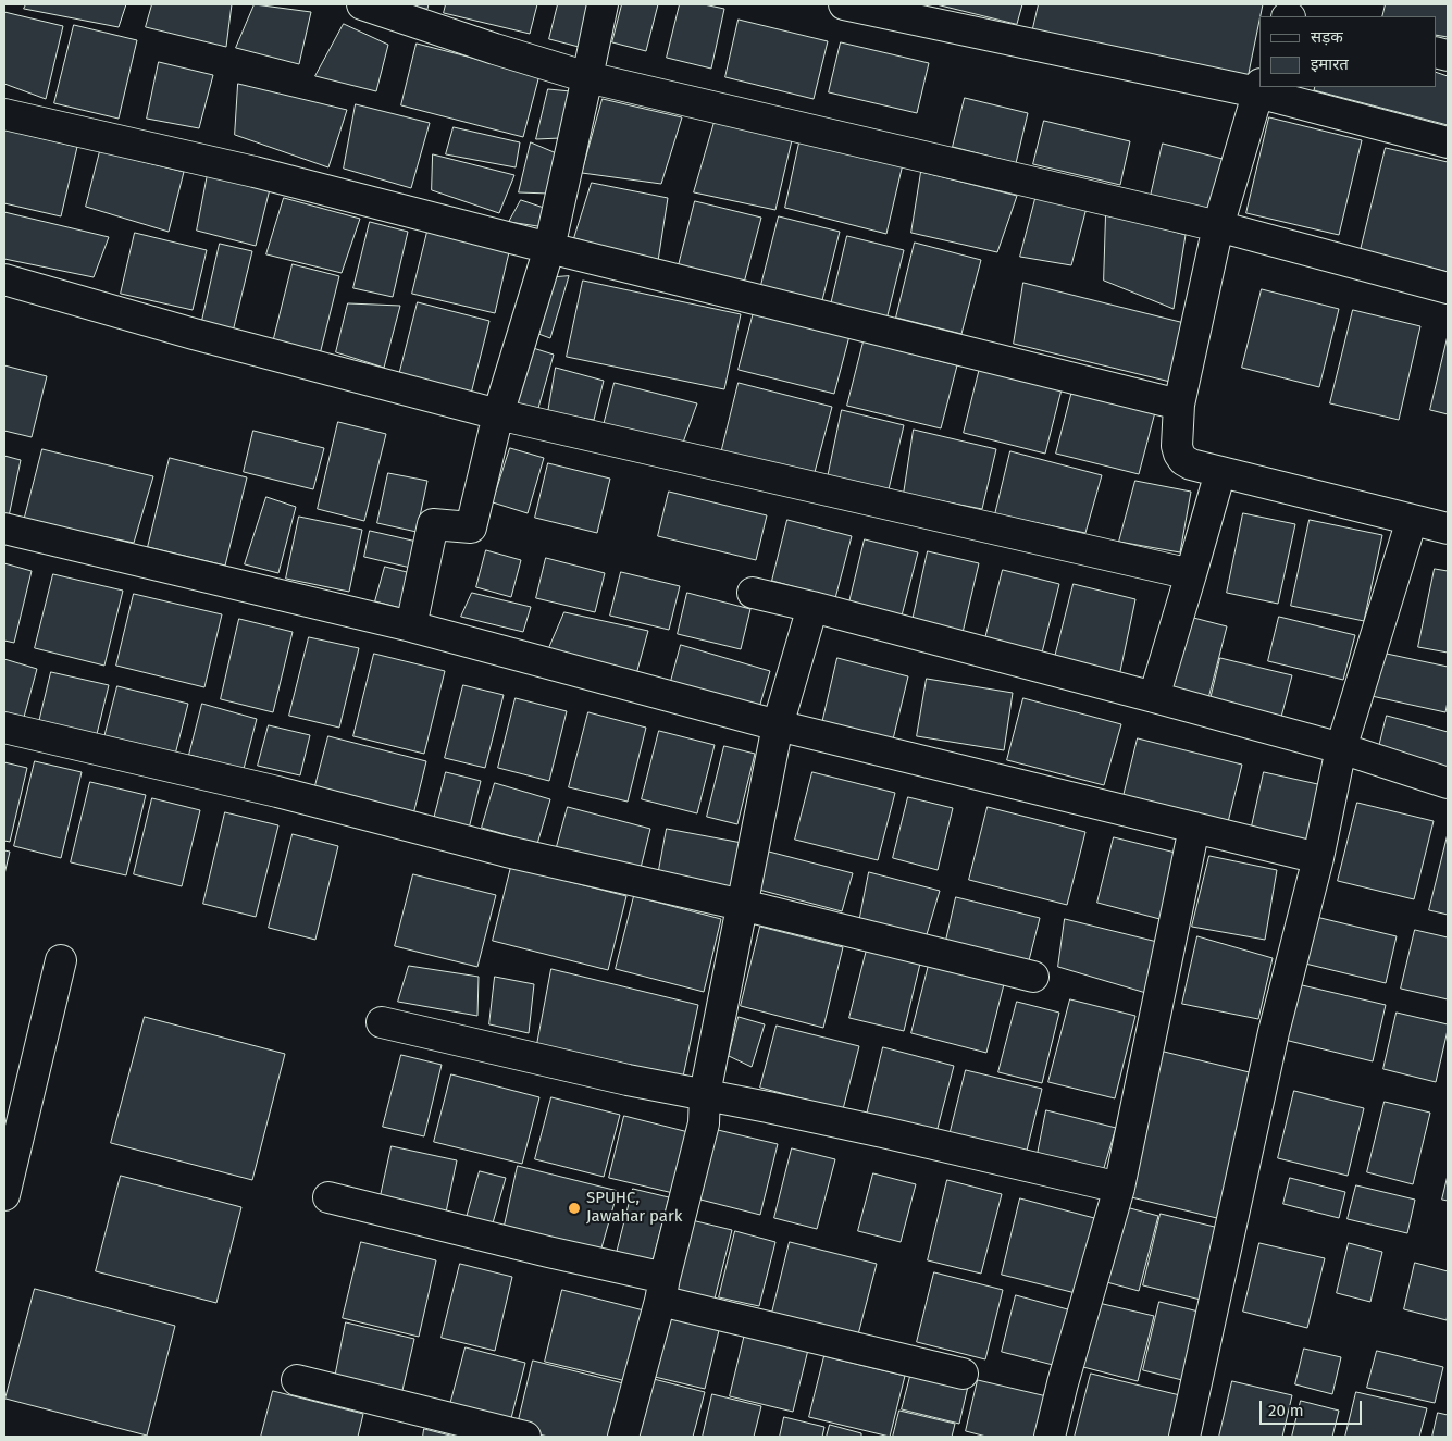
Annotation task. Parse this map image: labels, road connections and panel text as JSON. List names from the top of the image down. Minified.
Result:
{"places":["SPUHC, Jawahar park"],"legend":["सड़क","इमारत"],"scale_bar":"20 m"}
